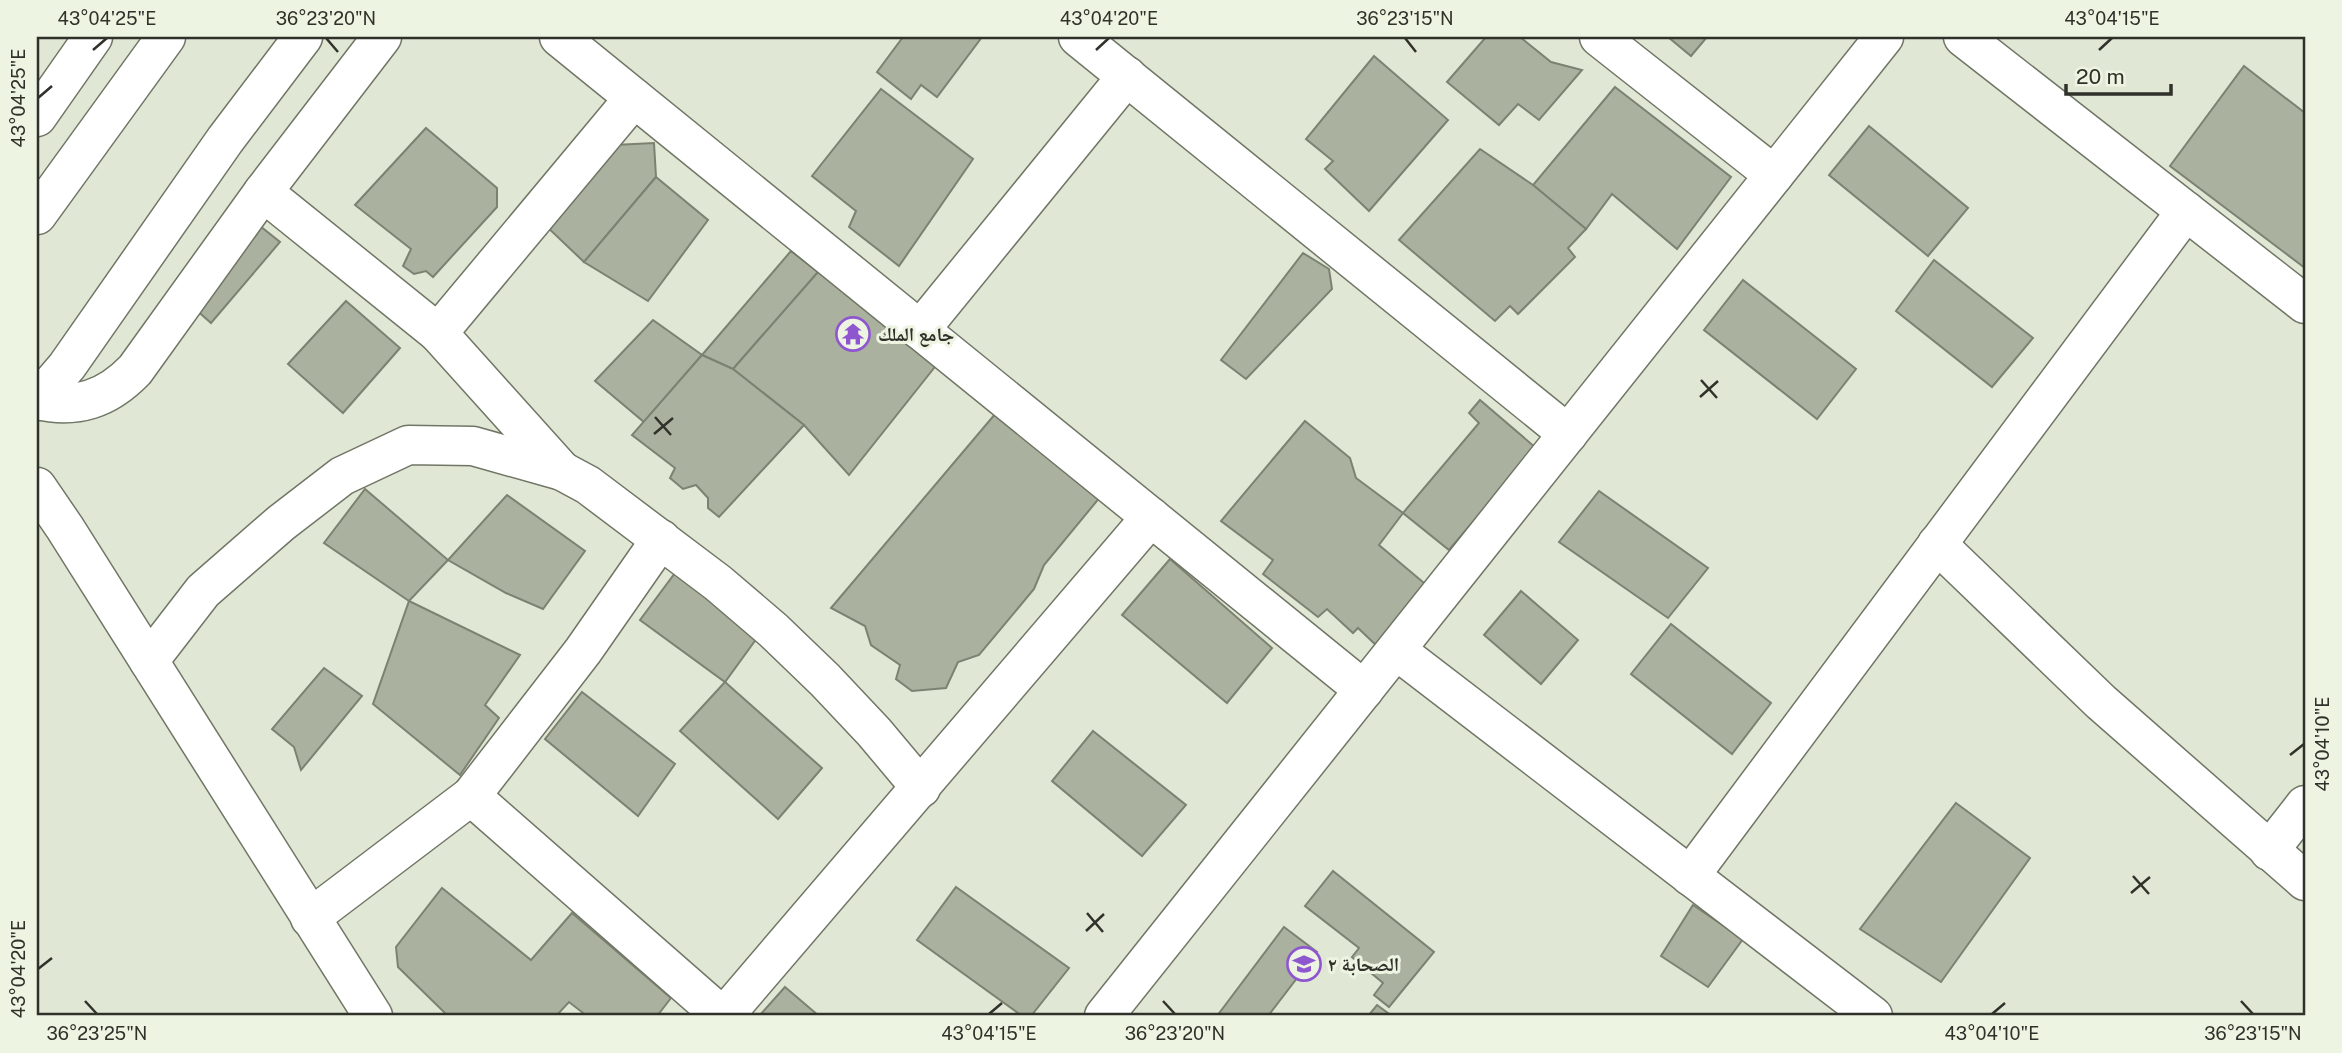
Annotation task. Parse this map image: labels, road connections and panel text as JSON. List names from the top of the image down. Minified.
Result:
{"places":{"temple":["جامع الملك"],"school or university":["الصحابة ٢"]},"scale_bar":"20 m","coordinates":["43°04'25\"E","36°23'20\"N","43°04'20\"E","36°23'15\"N","43°04'15\"E","43°04'10\"E","36°23'25\"N"]}
